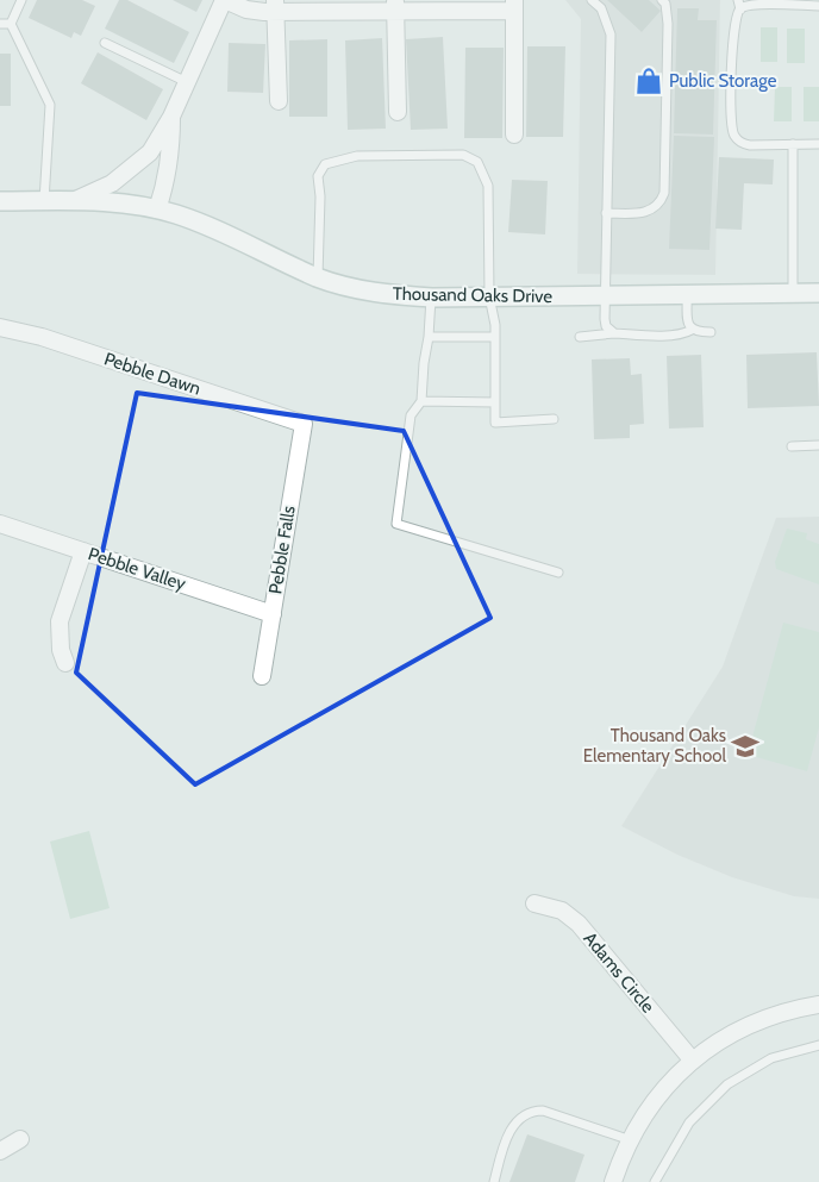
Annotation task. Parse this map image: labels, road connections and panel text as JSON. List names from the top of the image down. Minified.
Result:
{"streets":{"main road":["Thousand Oaks Drive"],"street":["Pebble Dawn","Pebble Falls","Pebble Valley","Adams Circle"]},"crossings":[["Pebble Dawn","Pebble Falls"],["Pebble Falls","Pebble Valley"]],"places":{"shop":["Public Storage"],"school or university":["Thousand Oaks Elementary School"]}}
